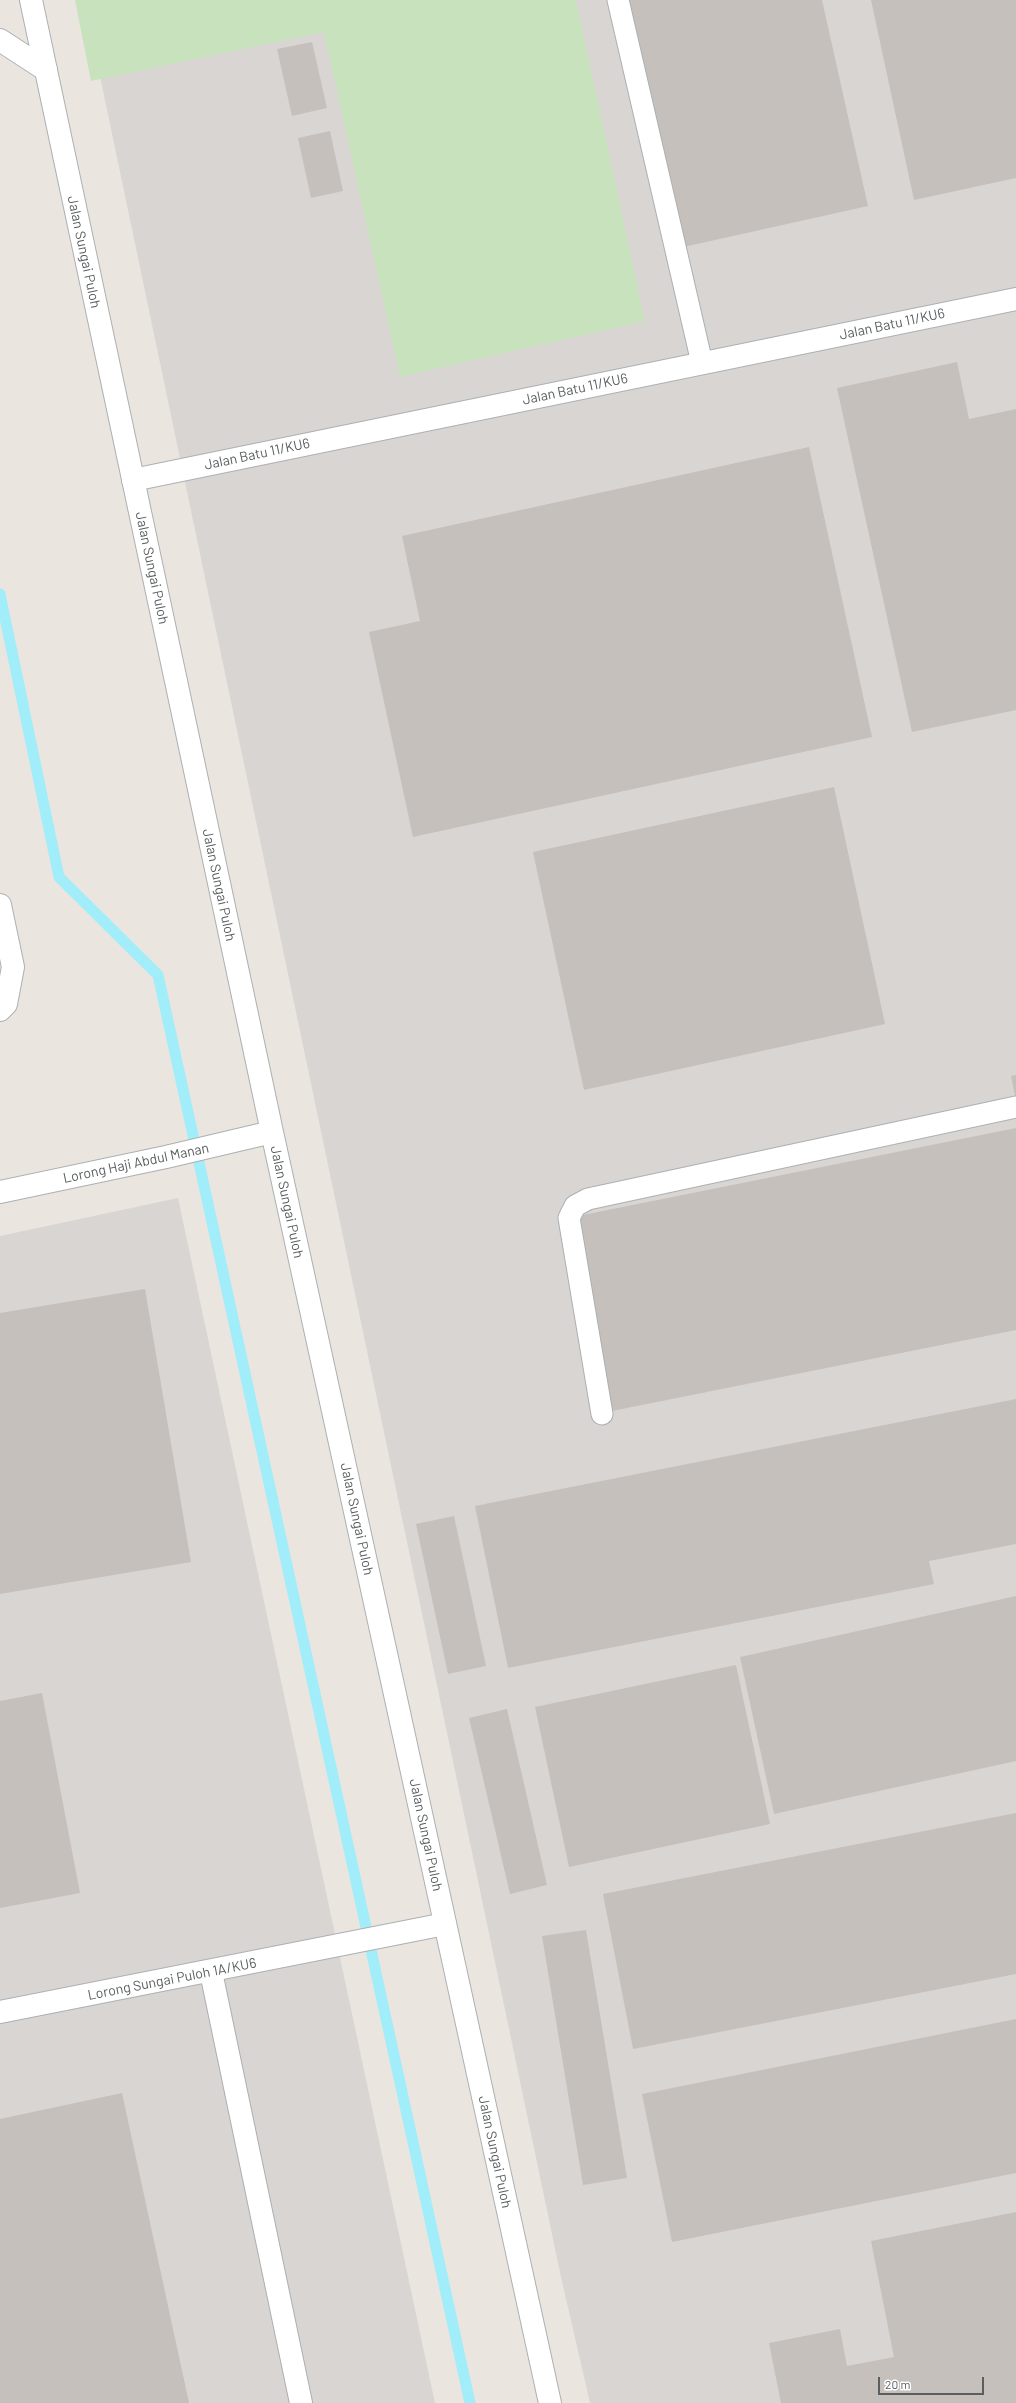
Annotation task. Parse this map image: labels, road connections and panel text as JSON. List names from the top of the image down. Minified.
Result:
{"streets":{"street":["Jalan Sungai Puloh","Jalan Batu 11/KU6","Lorong Haji Abdul Manan","Lorong Sungai Puloh 1A/KU6"]},"crossings":[["Jalan Sungai Puloh","Jalan Batu 11/KU6"],["Jalan Sungai Puloh","Lorong Haji Abdul Manan"],["Jalan Sungai Puloh","Lorong Sungai Puloh 1A/KU6"]],"scale_bar":"20 m"}
